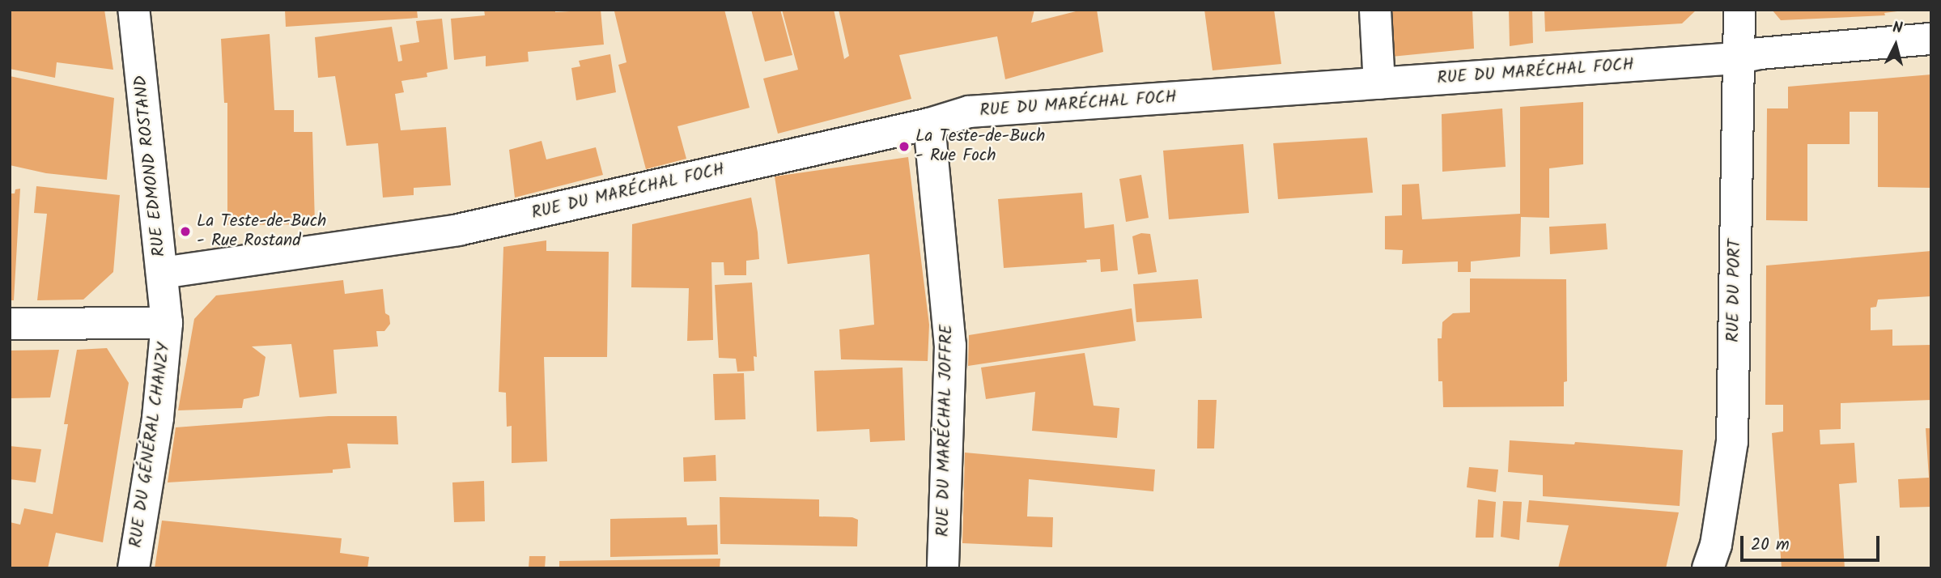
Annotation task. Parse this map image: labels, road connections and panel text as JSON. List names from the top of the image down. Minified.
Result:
{"streets":{"street":["RUE DU MARÉCHAL FOCH","RUE EDMOND ROSTAND","RUE DU PORT","RUE DU MARÉCHAL JOFFRE","RUE DU GÉNÉRAL CHANZY"]},"crossings":[["RUE DU MARÉCHAL FOCH","RUE EDMOND ROSTAND"],["RUE DU MARÉCHAL FOCH","RUE DU PORT"],["RUE DU MARÉCHAL FOCH","RUE DU MARÉCHAL JOFFRE"],["RUE EDMOND ROSTAND","RUE DU GÉNÉRAL CHANZY"]],"places":["La Teste-de-Buch - Rue Foch","La Teste-de-Buch - Rue Rostand"],"scale_bar":"20 m","north":"top"}
